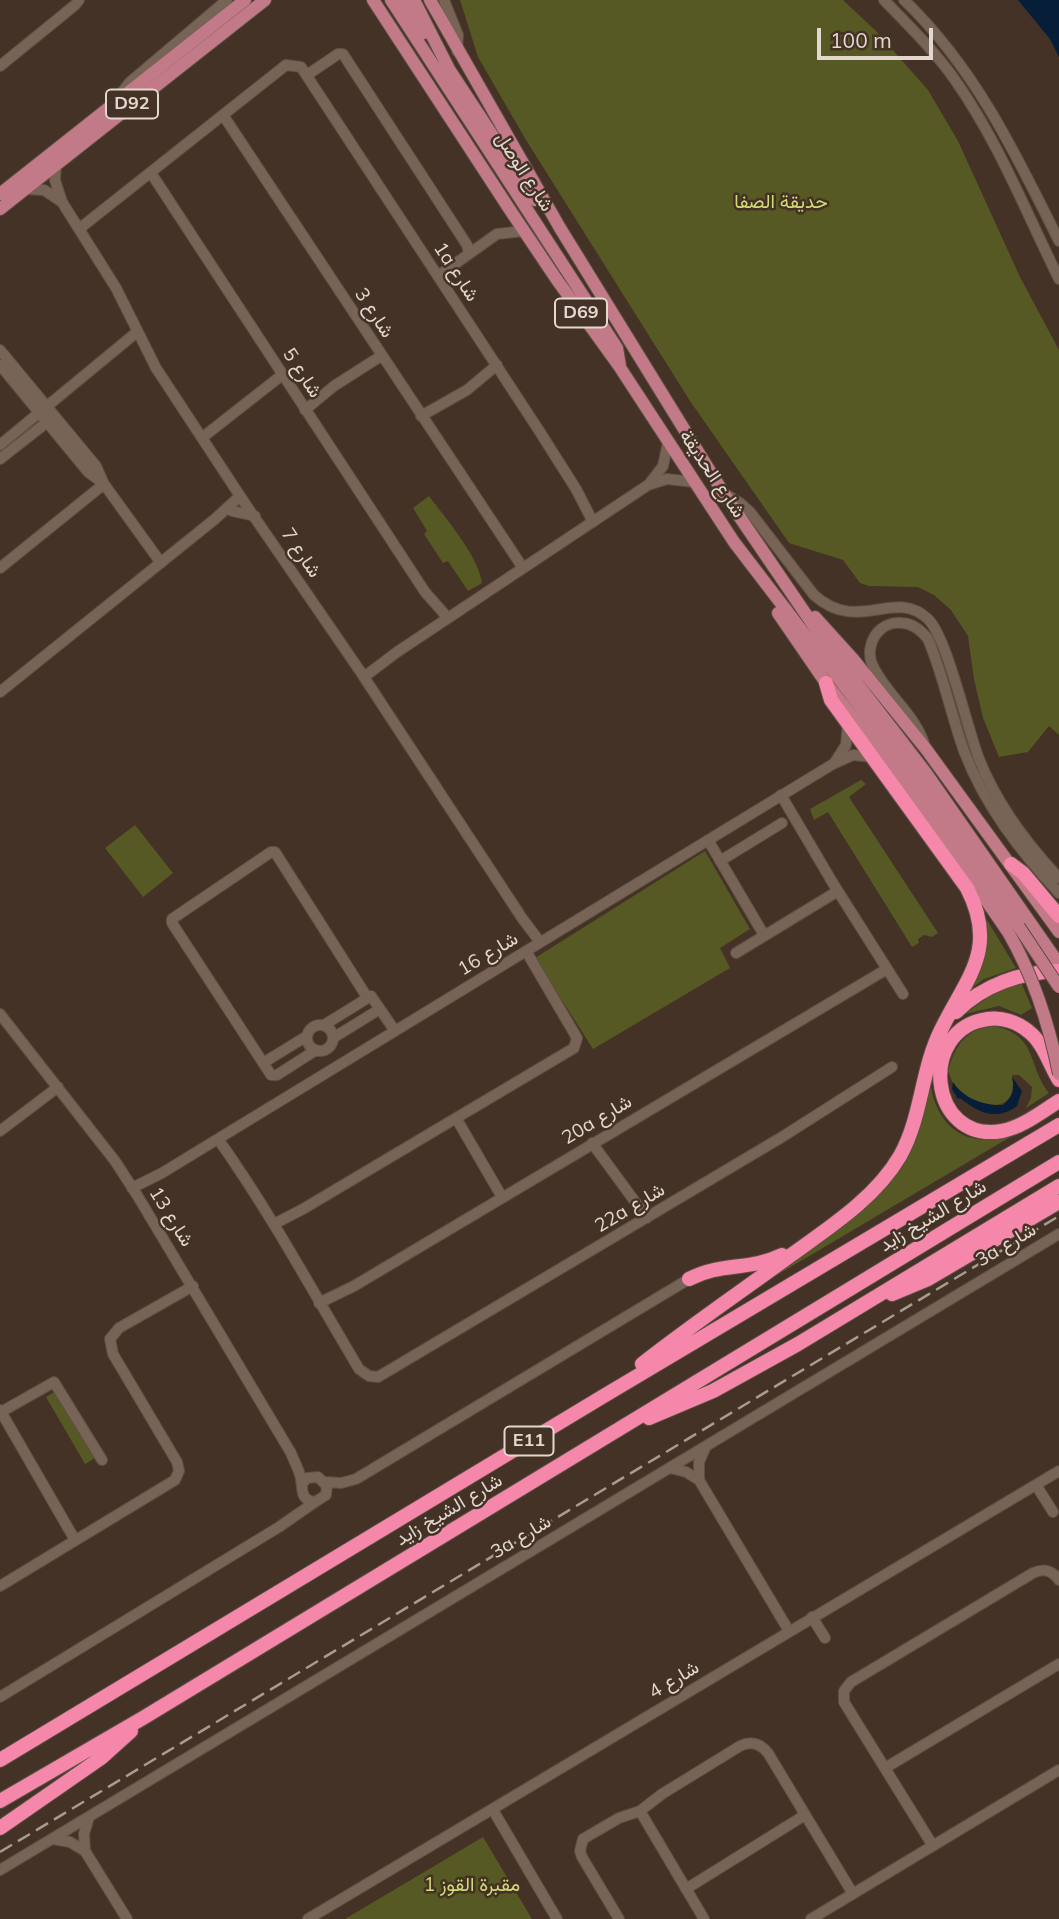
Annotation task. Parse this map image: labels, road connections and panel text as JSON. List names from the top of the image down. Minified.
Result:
{"streets":{"highway":["شارع الشيخ زايد","E11"],"main road":["D92","شارع الوصل","D69","شارع الحديقة"],"street":["1a شارع","شارع 3","شارع 5","شارع 7","شارع 16","20a شارع","22a شارع","شارع 13","3a شارع","شارع 4"]},"crossings":[["D92","شارع 7"],["شارع الوصل","شارع الحديقة"],["D69","شارع الحديقة"],["شارع 7","شارع 16"],["شارع 16","شارع 13"],["20a شارع","22a شارع"]],"parks":["حديقة الصفا","مقبرة القوز 1"],"scale_bar":"100 m"}
